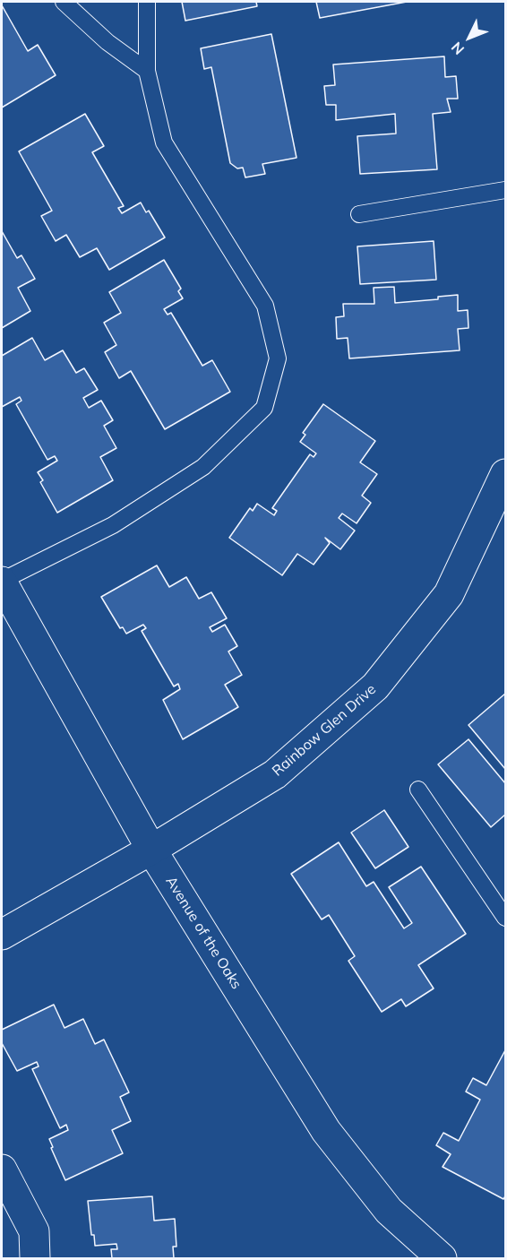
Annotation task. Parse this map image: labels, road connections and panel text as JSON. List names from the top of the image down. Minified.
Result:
{"streets":{"street":["Rainbow Glen Drive","Avenue of the Oaks"]},"crossings":[["Rainbow Glen Drive","Avenue of the Oaks"]],"north":"bottom left"}
